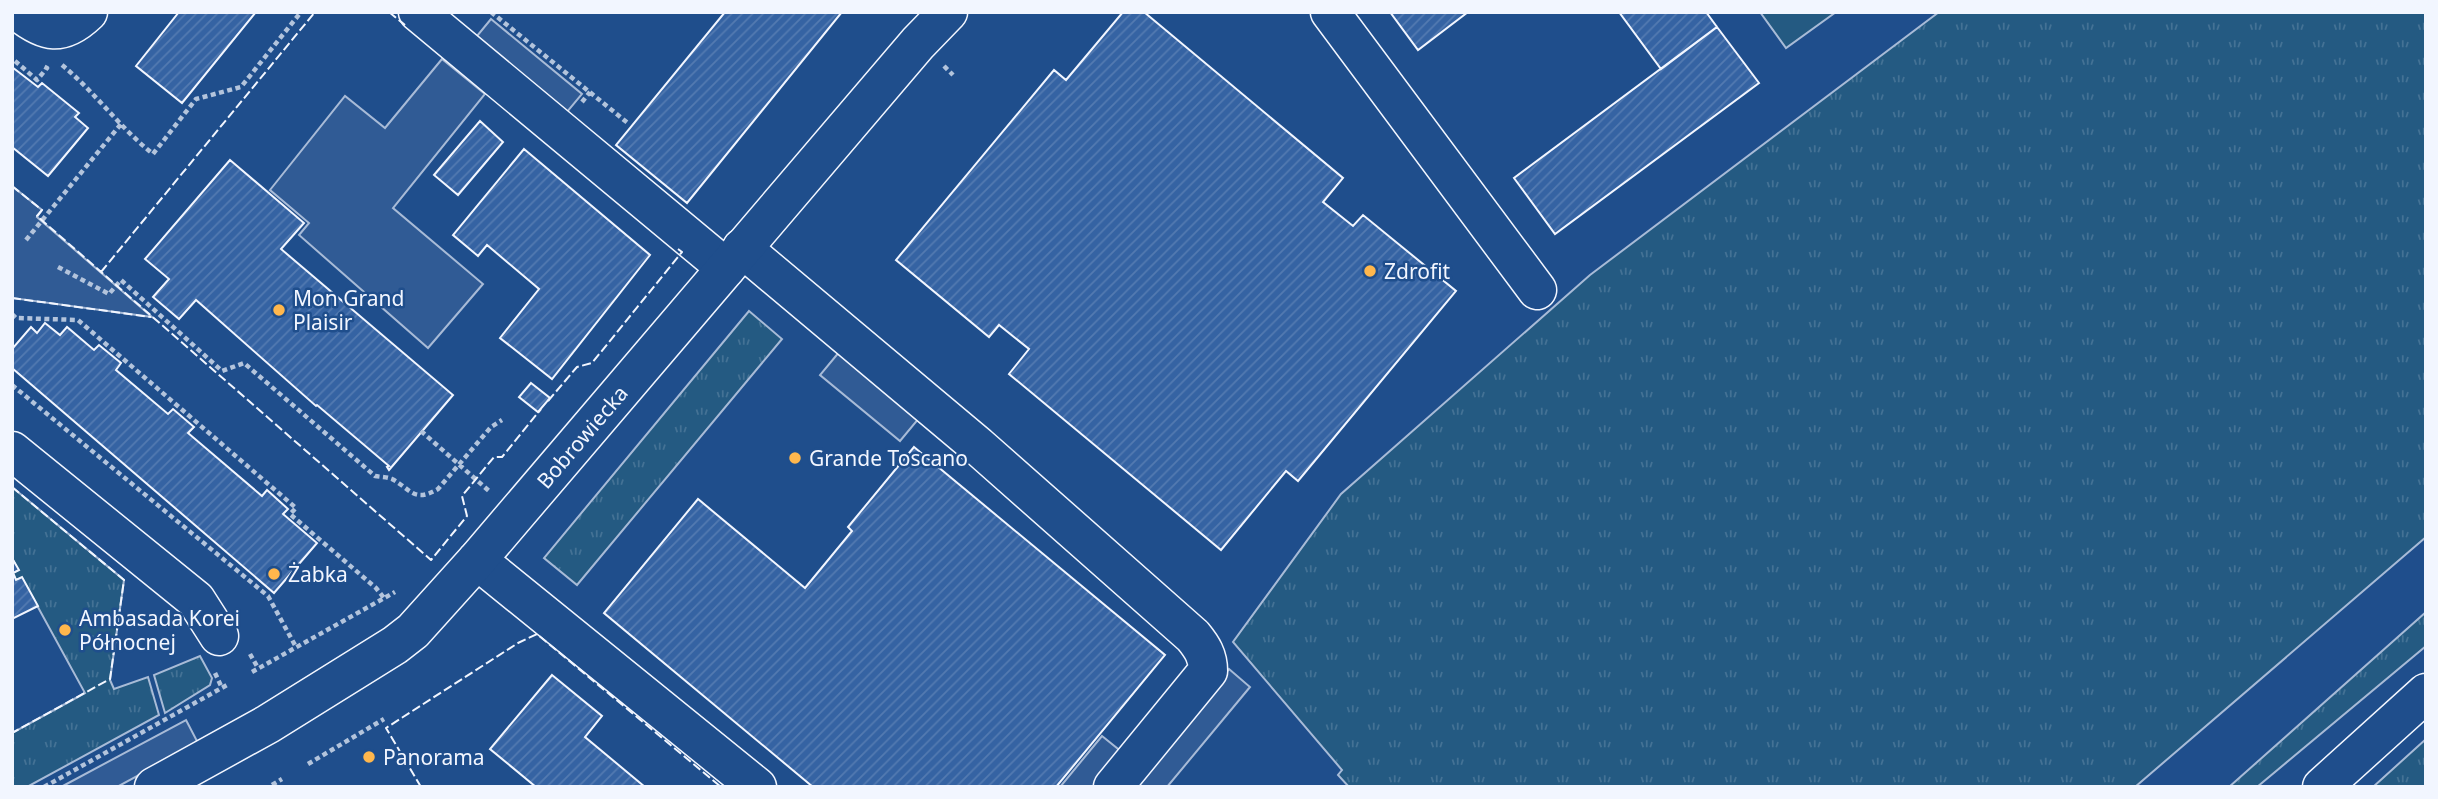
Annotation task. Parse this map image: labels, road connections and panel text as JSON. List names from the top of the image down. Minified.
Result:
{"streets":{"street":["Bobrowiecka"]},"places":["Zdrofit","Mon Grand Plaisir","Grande Toscano","Żabka","Ambasada Korei Północnej","Panorama"]}
